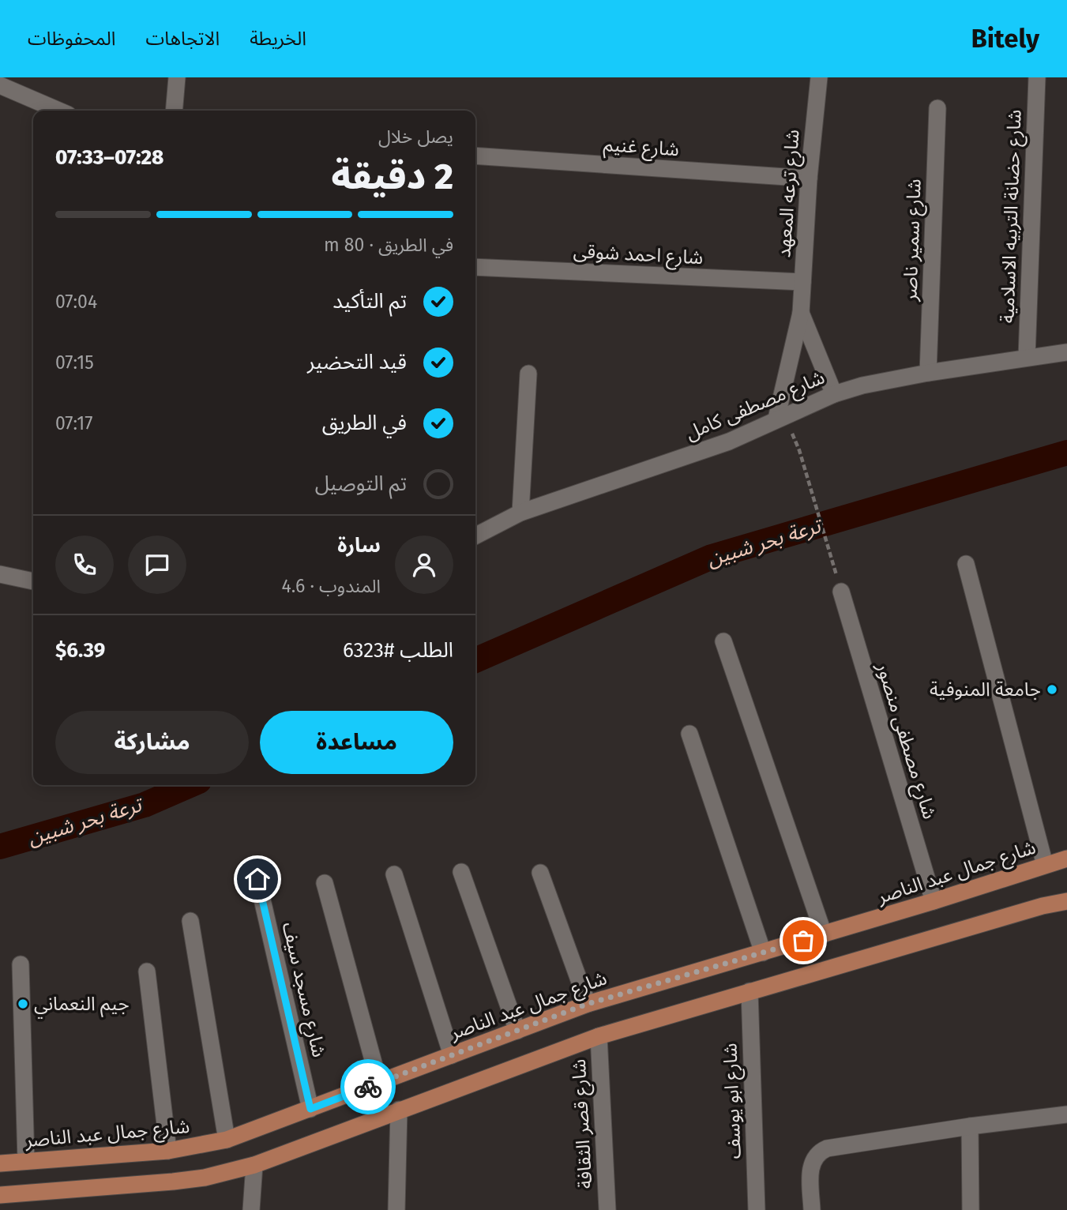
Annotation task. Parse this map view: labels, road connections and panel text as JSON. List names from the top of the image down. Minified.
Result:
{"streets":{"main road":["شارع جمال عبد الناصر"],"street":["شارع غنيم","شارع ترعه المعهد","شارع حضانة التربيه الاسلامية","شارع سمير ناصر","شارع احمد شوقى","شارع مصطفى كامل","شارع مصطفى منصور","شارع مسجد سيف","شارع ابو يوسف","شارع قصر الثقافة"]},"crossings":[["شارع غنيم","شارع ترعه المعهد"],["شارع ترعه المعهد","شارع احمد شوقى"],["شارع ترعه المعهد","شارع مصطفى كامل"],["شارع حضانة التربيه الاسلامية","شارع مصطفى كامل"],["شارع سمير ناصر","شارع مصطفى كامل"],["شارع مصطفى منصور","شارع جمال عبد الناصر"],["شارع جمال عبد الناصر","شارع مسجد سيف"]],"water":["ترعة بحر شبين"],"places":["جامعة المنوفية","جيم النعماني"],"page":{"header":"Bitely","nav":["الخريطة","الاتجاهات","المحفوظات"],"heading":["2 دقيقة","يصل خلال","07:28–07:33"],"panel":["سارة","المندوب · 4.6","الطلب #6323","$6.39"],"bar":"في الطريق · 80 m","list":[["تم التأكيد","07:04"],["قيد التحضير","07:15"],["في الطريق","07:17"],"تم التوصيل"],"buttons":["مساعدة","مشاركة"]}}
